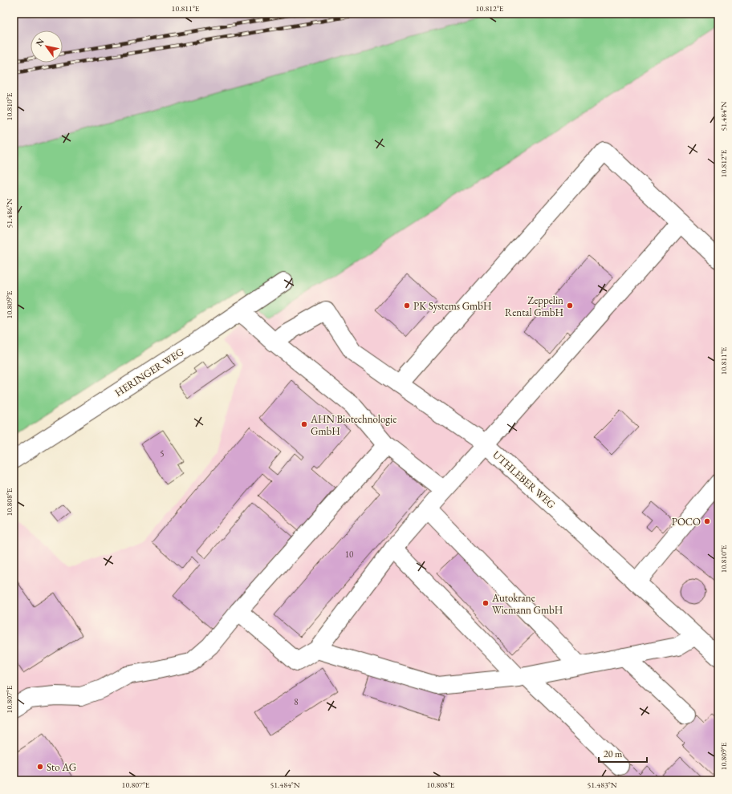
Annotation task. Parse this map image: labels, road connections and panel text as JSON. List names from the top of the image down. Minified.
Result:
{"streets":{"street":["HERINGER WEG","UTHLEBER WEG"]},"places":["PK Systems GmbH","Zeppelin Rental GmbH","AHN Biotechnologie GmbH","POCO","Autokrane Wiemann GmbH","Sto AG"],"house_numbers":["5","10","8"],"scale_bar":"20 m","north":"top left","coordinates":["10.811°E","10.812°E","10.810°E","51.484°N","51.486°N","10.809°E","10.808°E","10.807°E","51.483°N"]}
